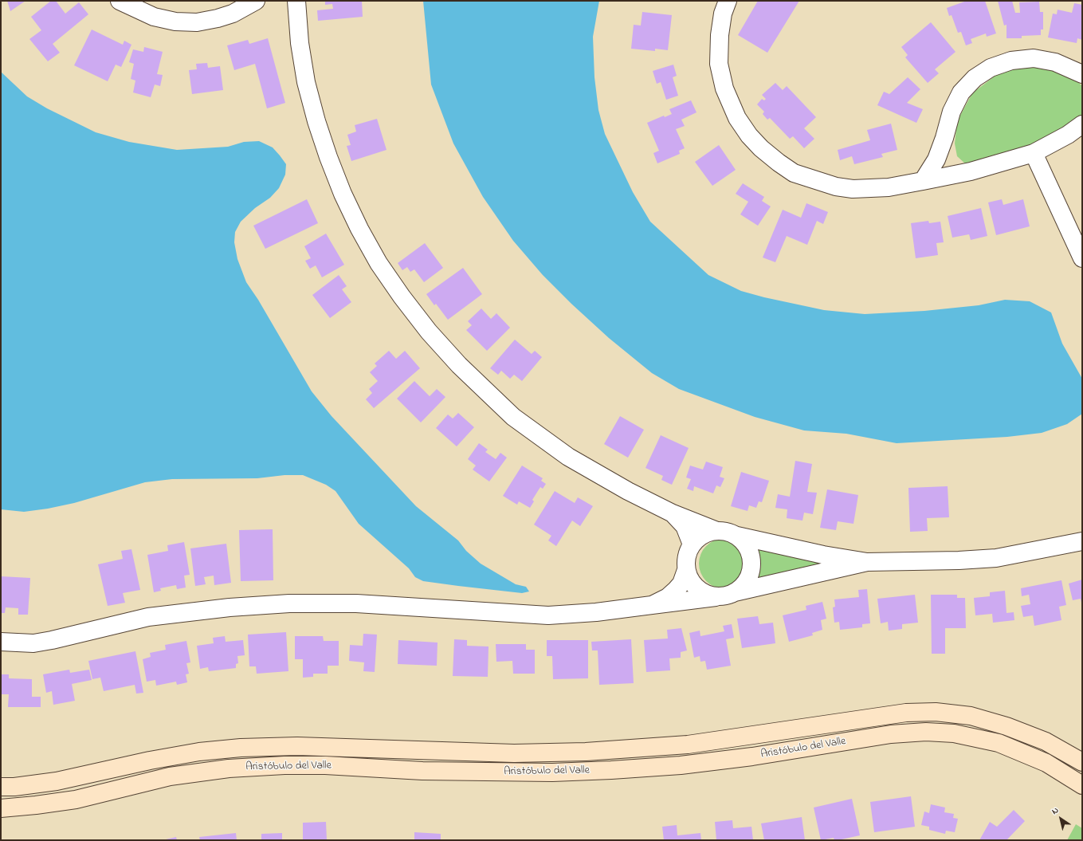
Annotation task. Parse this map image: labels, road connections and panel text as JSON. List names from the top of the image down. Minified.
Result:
{"streets":{"street":["Aristóbulo del Valle"]},"north":"top left"}
